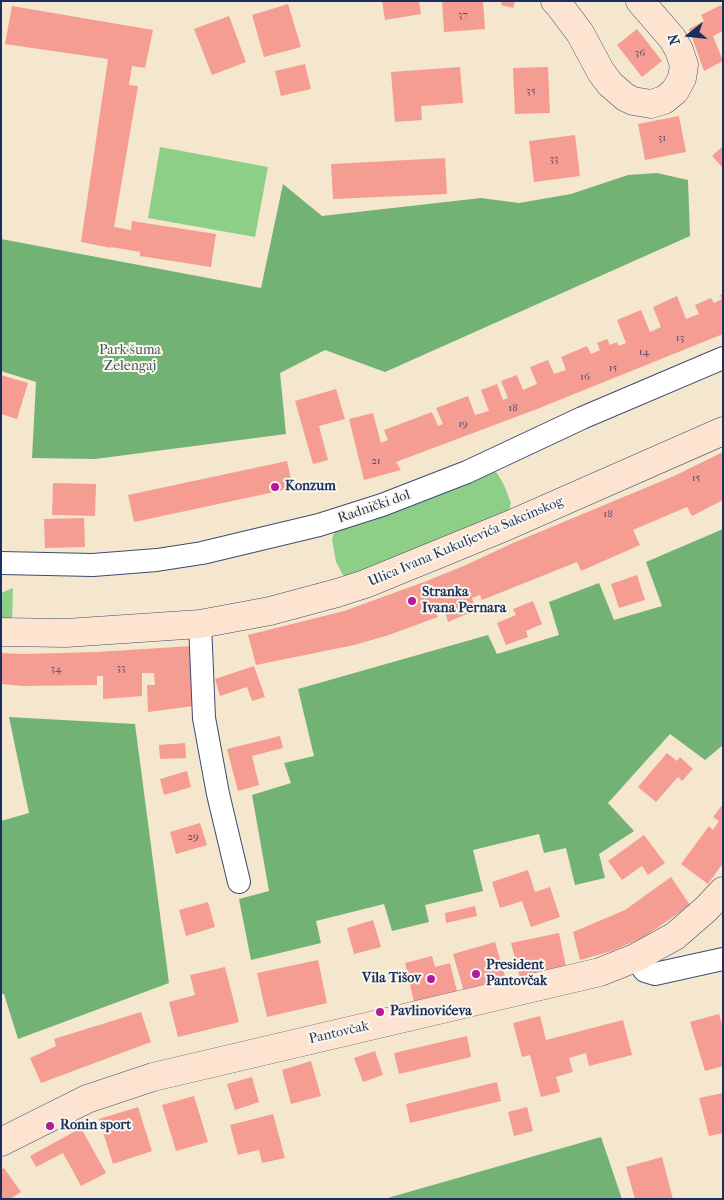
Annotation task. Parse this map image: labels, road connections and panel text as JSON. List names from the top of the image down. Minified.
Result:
{"streets":{"street":["Radnički dol","Ulica Ivana Kukuljevića Sakcinskog","Pantovčak"]},"parks":["Park šuma Zelengaj"],"places":["Konzum","Stranka Ivana Pernara","President Pantovčak","Vila Tišov","Pavlinovićeva","Ronin sport"],"house_numbers":["37","36","35","31","33","13","14","15","16","18","19","21","15","18","33","34","29"],"north":"left"}
